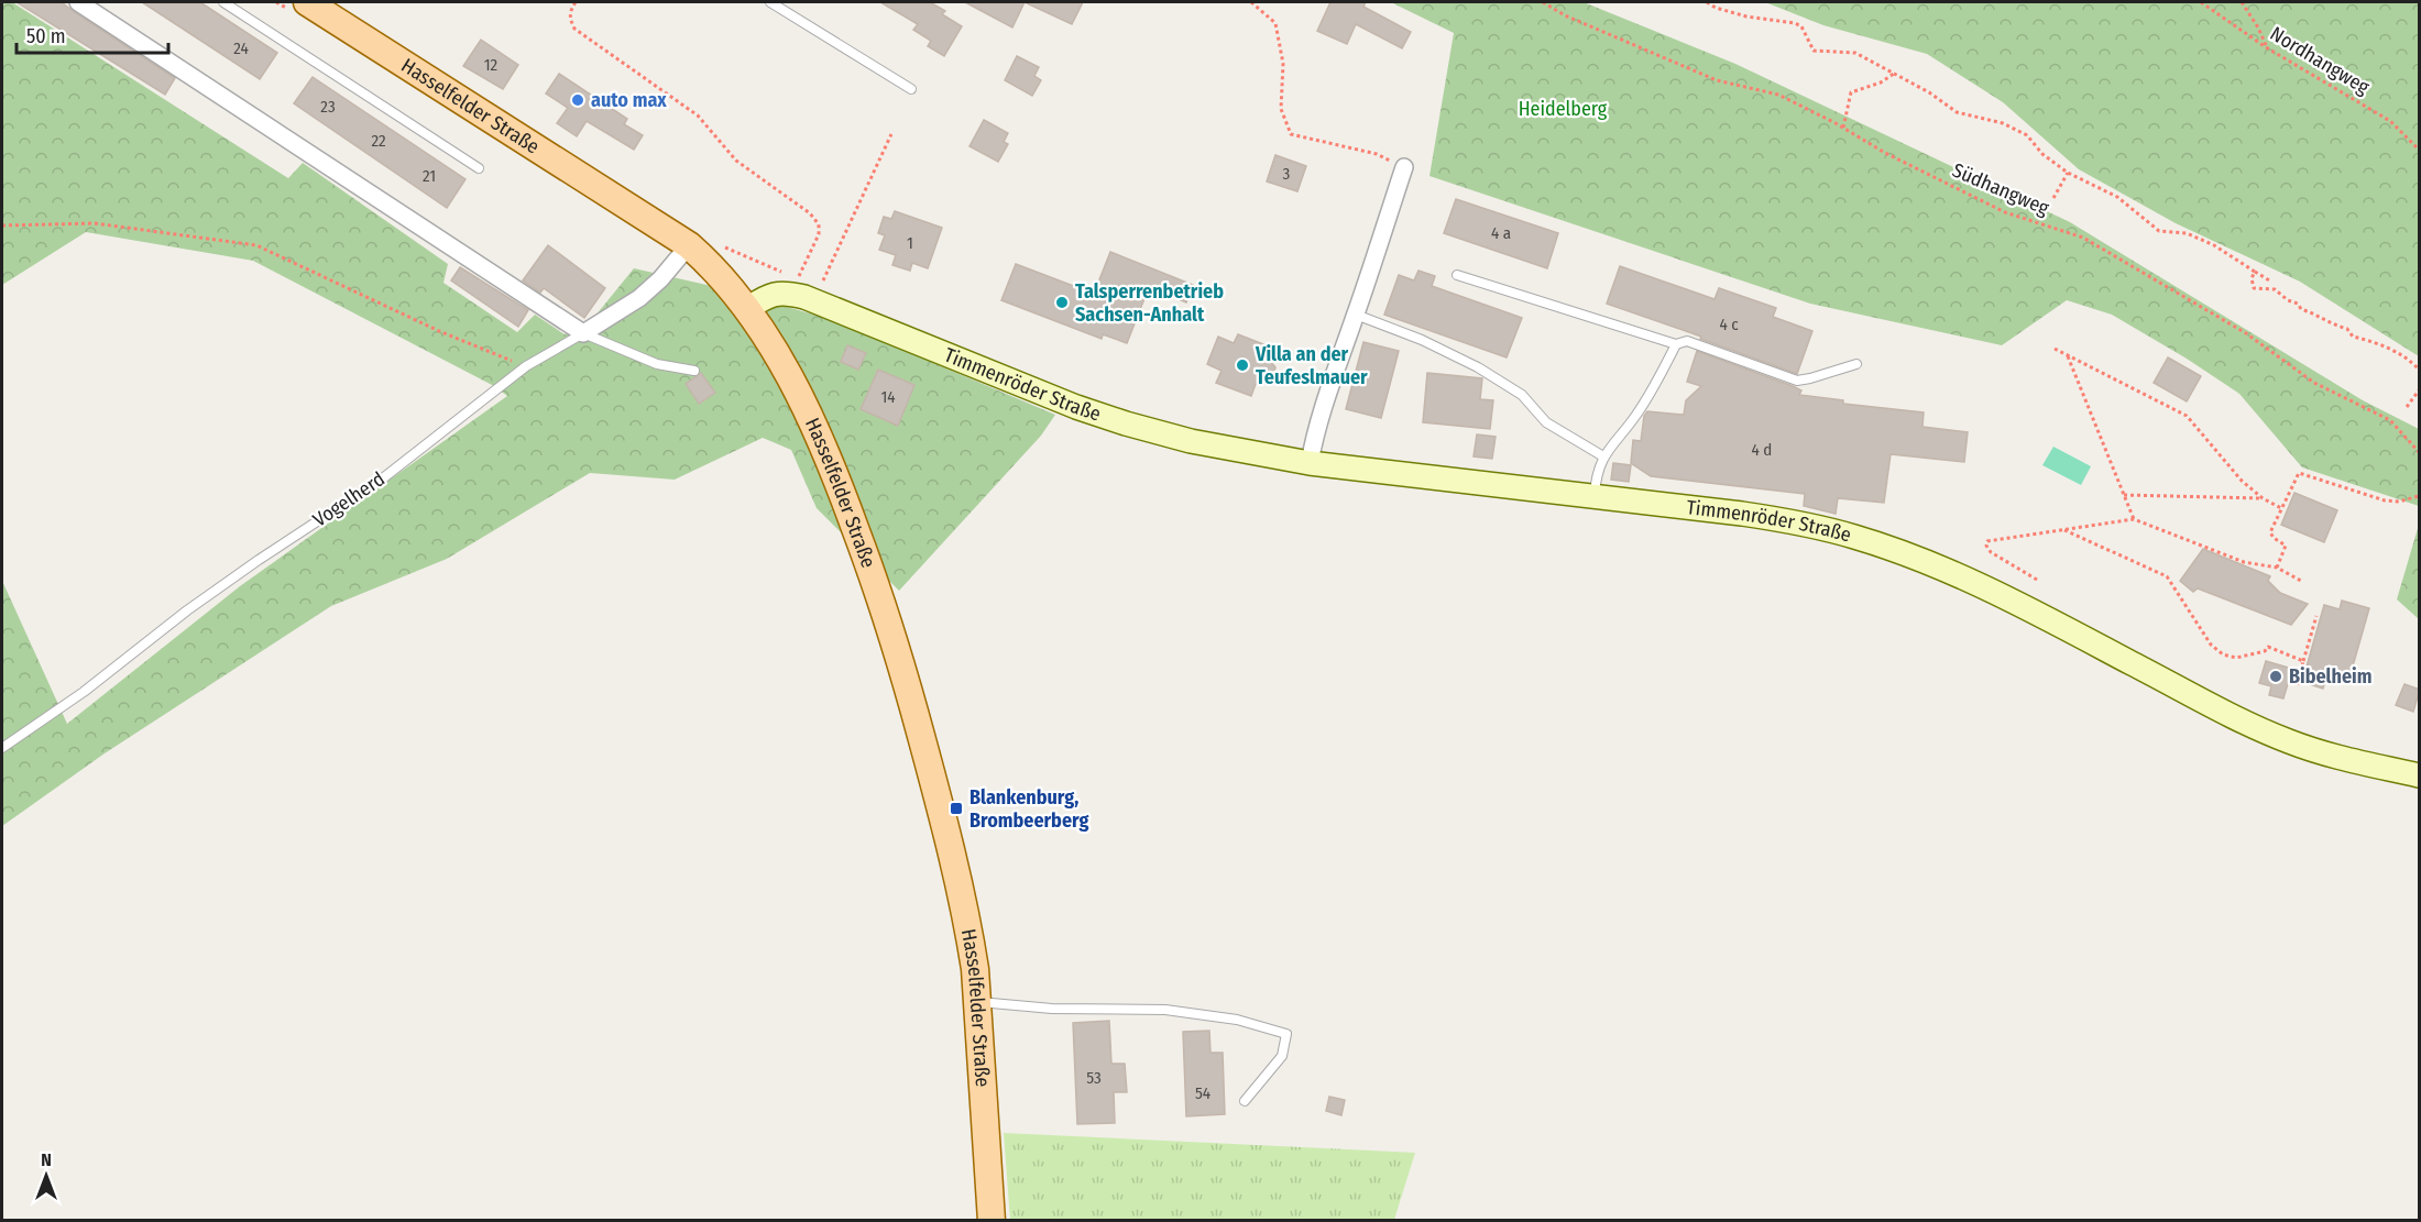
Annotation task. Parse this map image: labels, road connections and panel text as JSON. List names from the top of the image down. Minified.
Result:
{"streets":{"main road":["Hasselfelder Straße","Timmenröder Straße"],"street":["Vogelherd"],"path":["Nordhangweg","Südhangweg"]},"crossings":[["Hasselfelder Straße","Timmenröder Straße"],["Hasselfelder Straße","Vogelherd"]],"parks":["Heidelberg"],"places":{"other":["auto max","Talsperrenbetrieb Sachsen-Anhalt","Villa an der Teufeslmauer","Bibelheim"],"transit":["Blankenburg, Brombeerberg"]},"house_numbers":["24","12","23","22","3","21","4 a","1","4 c","14","4 d","53","54"],"scale_bar":"50 m","north":"top"}
